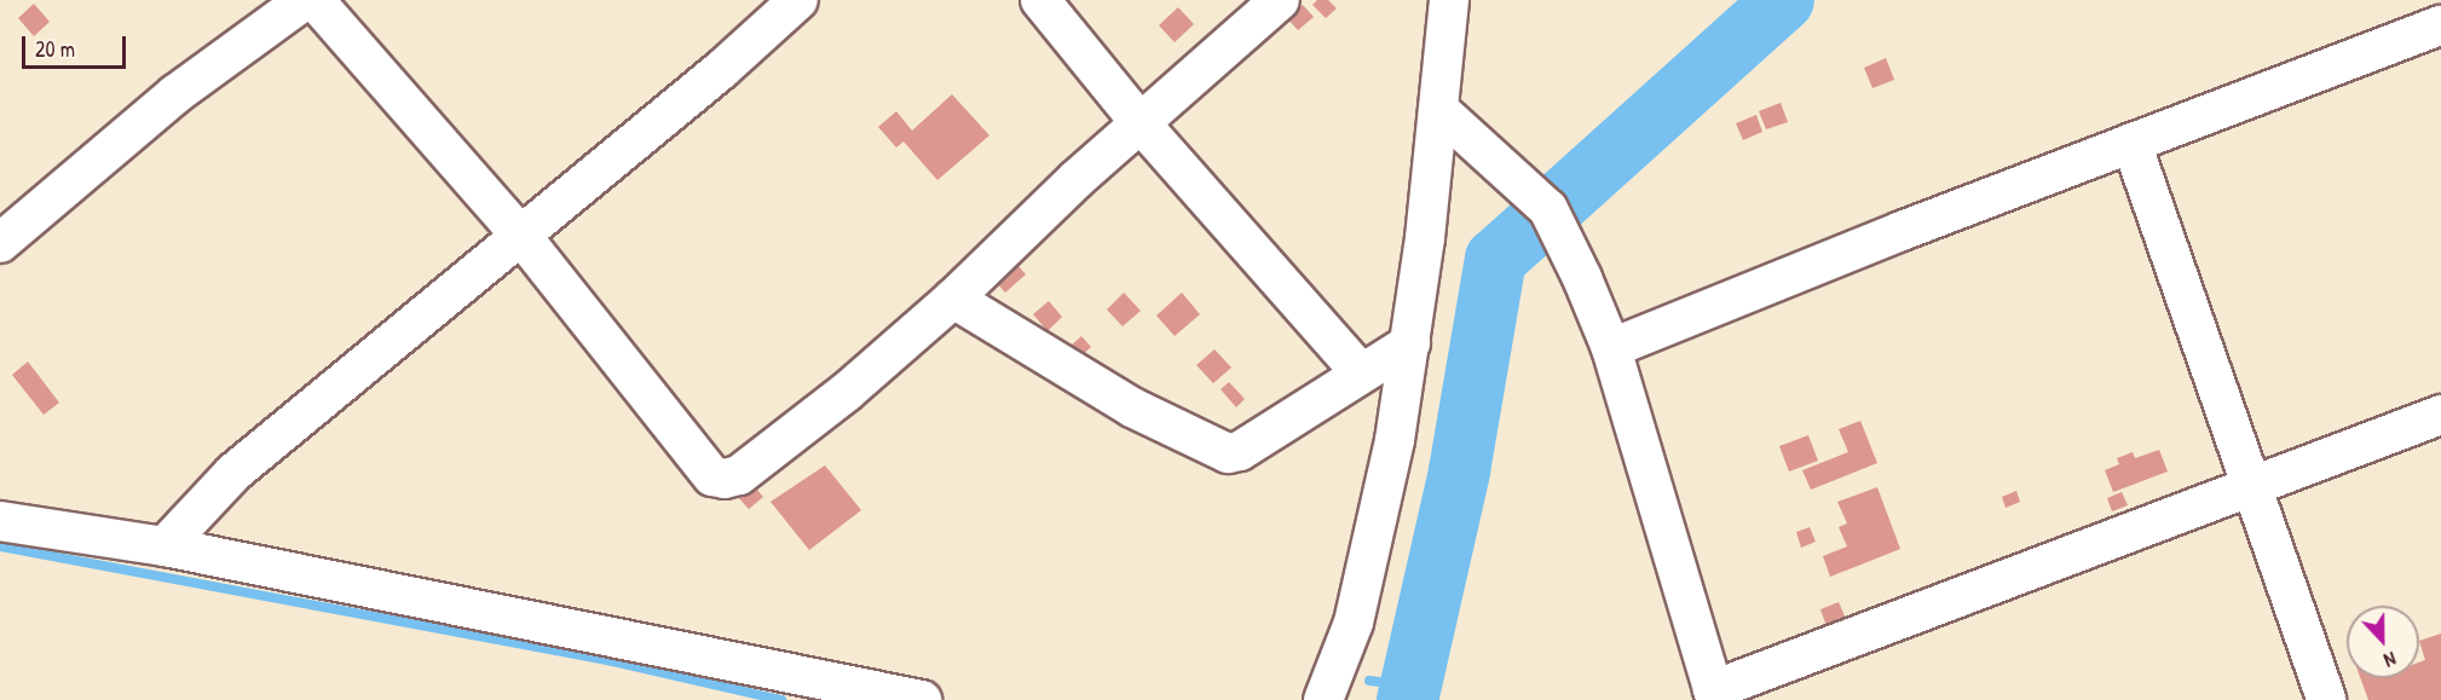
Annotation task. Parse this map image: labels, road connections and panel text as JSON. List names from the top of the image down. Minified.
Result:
{"scale_bar":"20 m","north":"bottom"}
